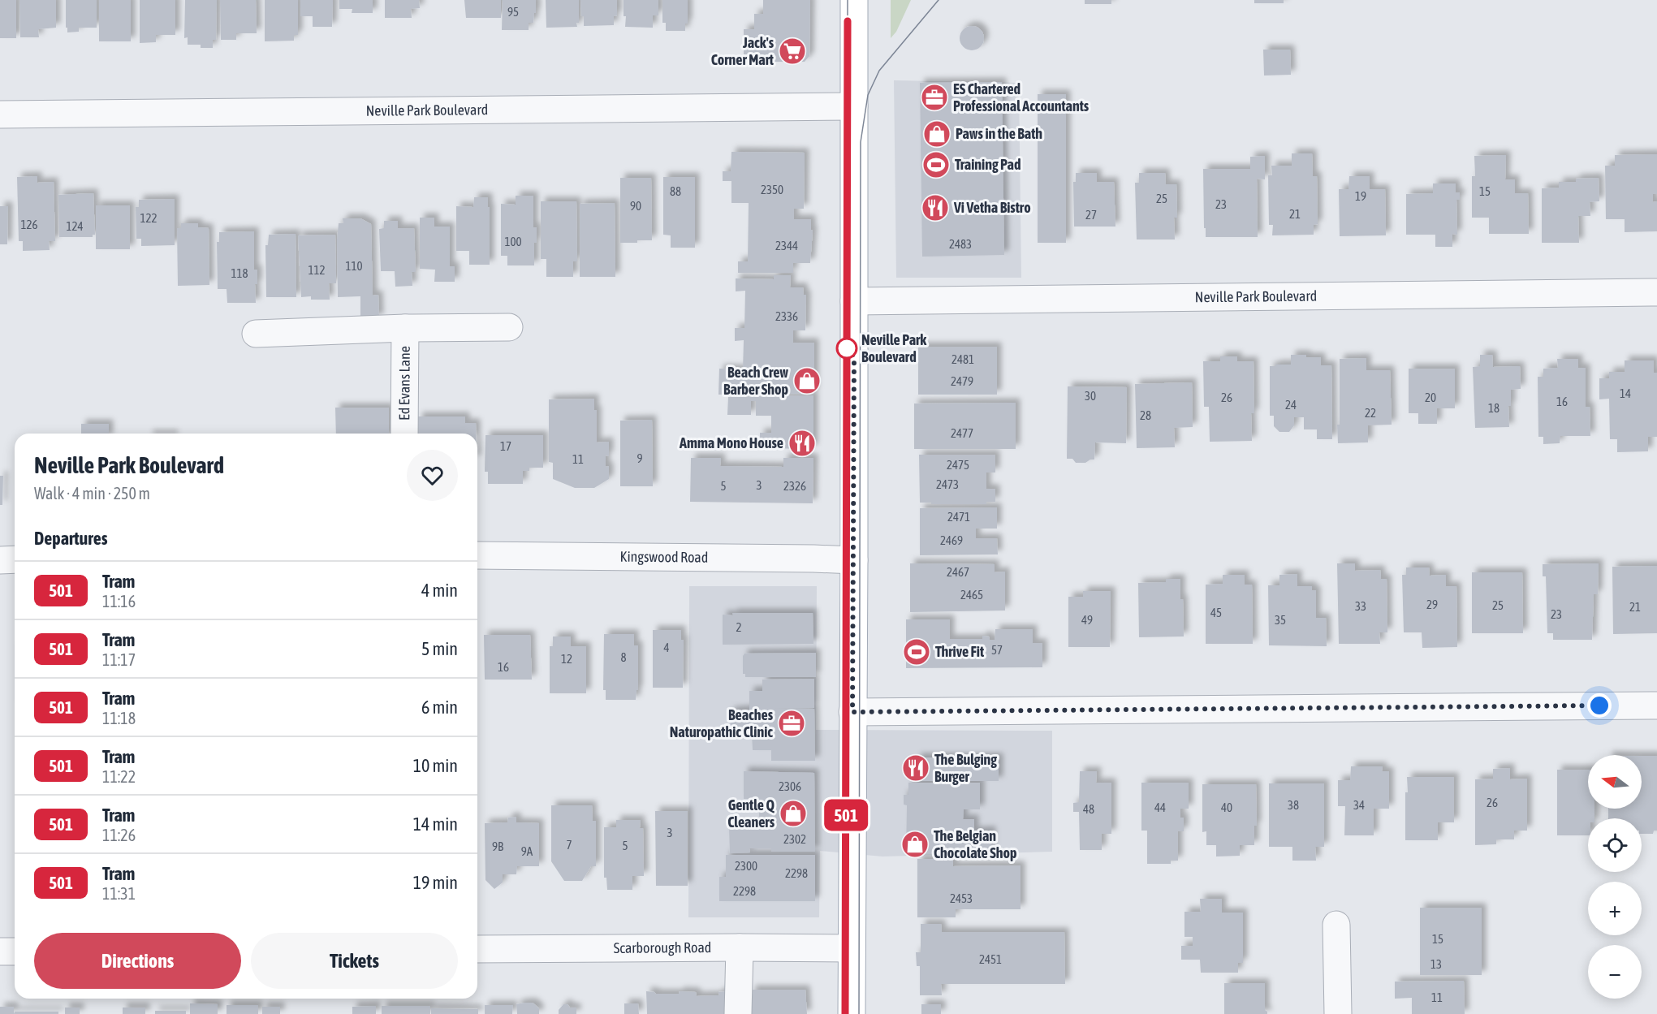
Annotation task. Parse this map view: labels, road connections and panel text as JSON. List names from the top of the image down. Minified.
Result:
{"streets":{"street":["Neville Park Boulevard","Ed Evans Lane","Kingswood Road","Scarborough Road"]},"places":{"supermarket":["Jack's Corner Mart"],"office":["ES Chartered Professional Accountants","Beaches Naturopathic Clinic"],"shop":["Paws in the Bath","Beach Crew Barber Shop","Gentle Q Cleaners","The Belgian Chocolate Shop"],"sports":["Training Pad","Thrive Fit"],"restaurant":["Vi Vetha Bistro","Amma Mono House","The Bulging Burger"],"other":["Neville Park Boulevard"]},"lines":["tram line 501"],"house_numbers":["95","2350","88","15","19","25","23","90","21","27","122","126","124","100","2483","2344","110","112","118","2336","2481","2479","14","30","26","20","16","24","18","22","28","2477","17","9","11","2475","2473","3","5","2326","2471","2469","2467","2465","29","25","33","21","45","23","49","35","2","4","57","8","12","16","2306","26","38","34","44","40","48","3","2302","7","5","9B","9A","2300","2298","2298","2453","15","2451","13","11"],"north":"left","page":{"on_map":"501","heading":[["Neville Park Boulevard","Walk · 4 min · 250 m"],"Departures"],"list":[{"mark":"501","name":"Tram","note":"11:16","value":"4 min"},{"mark":"501","name":"Tram","note":"11:17","value":"5 min"},{"mark":"501","name":"Tram","note":"11:18","value":"6 min"},{"mark":"501","name":"Tram","note":"11:22","value":"10 min"},{"mark":"501","name":"Tram","note":"11:26","value":"14 min"},{"mark":"501","name":"Tram","note":"11:31","value":"19 min"}],"map_buttons":["+","−"],"buttons":["Directions","Tickets"]}}
